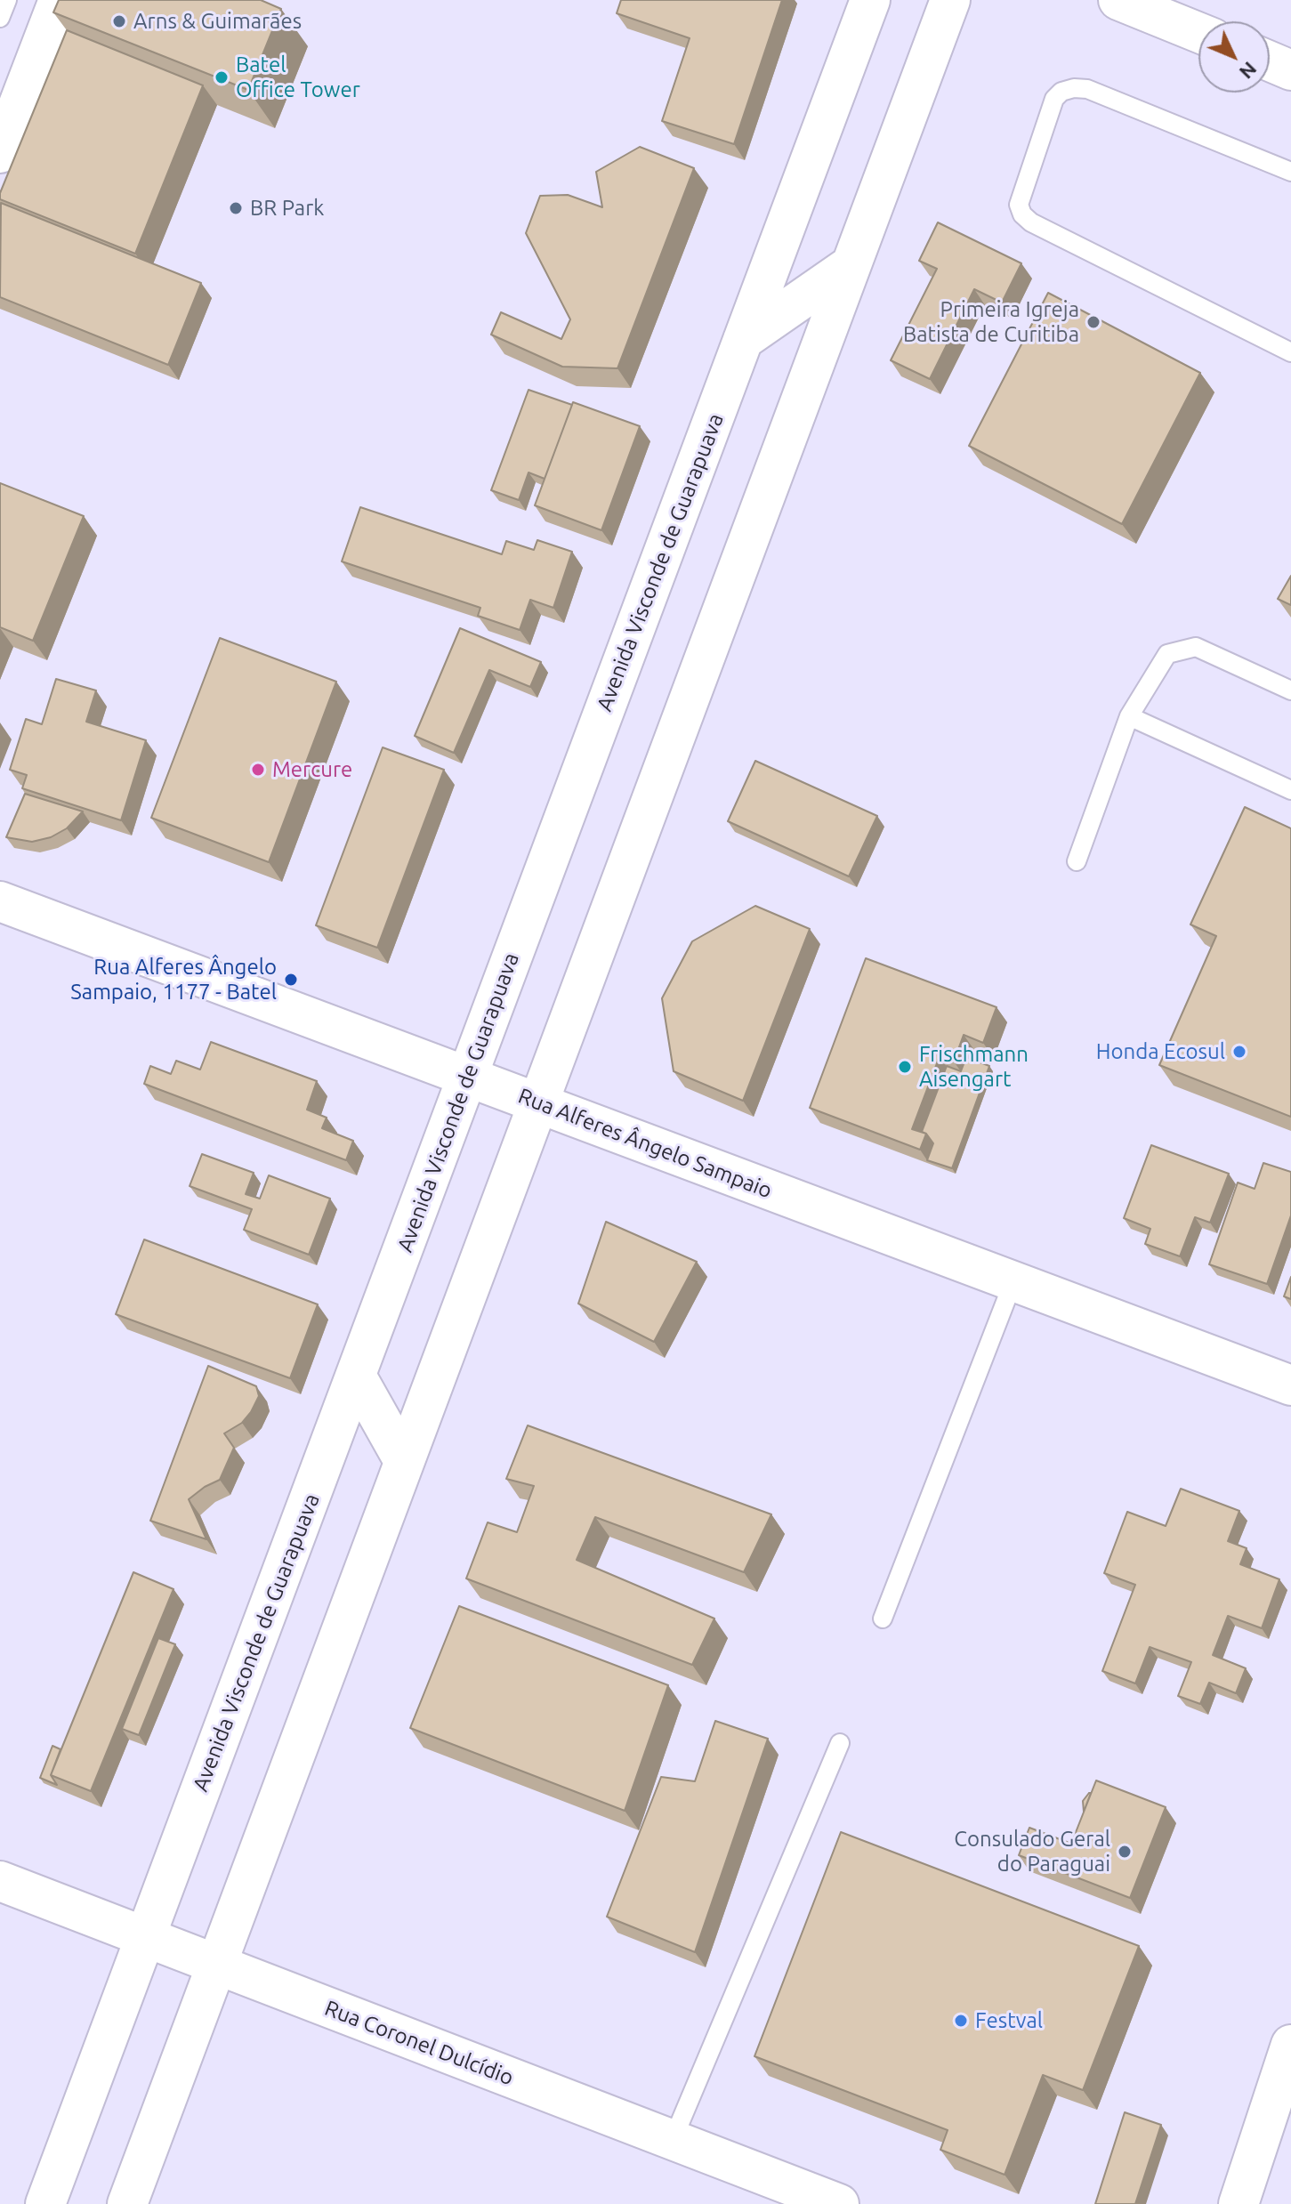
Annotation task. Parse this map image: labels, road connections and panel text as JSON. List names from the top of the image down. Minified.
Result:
{"streets":{"main road":["Avenida Visconde de Guarapuava","Rua Alferes Ângelo Sampaio","Rua Coronel Dulcídio"]},"crossings":[["Avenida Visconde de Guarapuava","Rua Alferes Ângelo Sampaio"],["Avenida Visconde de Guarapuava","Rua Coronel Dulcídio"]],"places":["Arns & Guimarães","Batel Office Tower","BR Park","Primeira Igreja Batista de Curitiba","Mercure","Rua Alferes Ângelo Sampaio, 1177 - Batel","Honda Ecosul","Frischmann Aisengart","Consulado Geral do Paraguai","Festval"],"north":"bottom right"}
